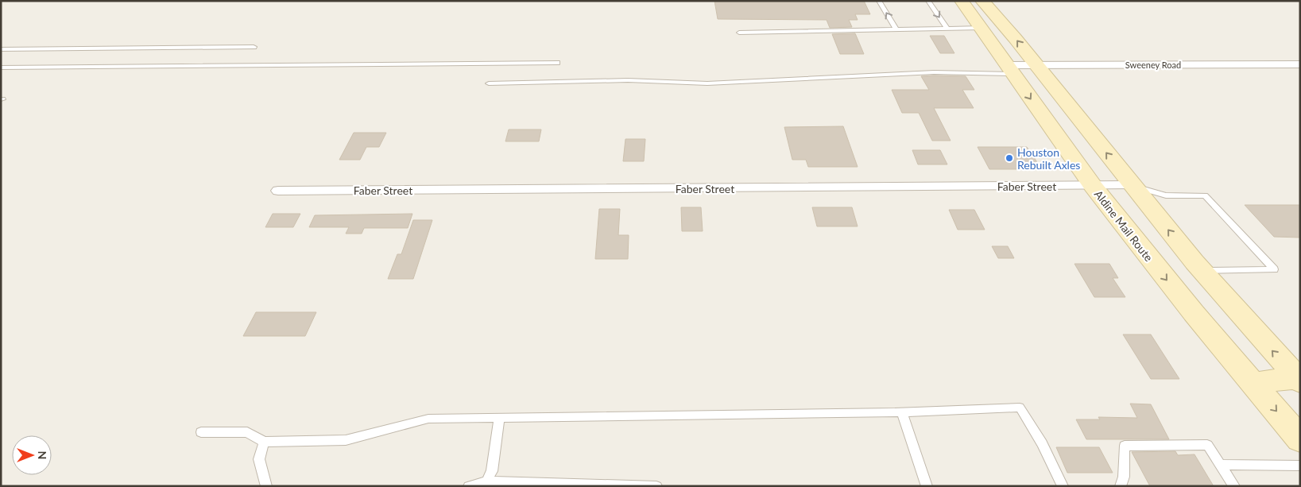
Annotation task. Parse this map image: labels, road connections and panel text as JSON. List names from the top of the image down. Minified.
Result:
{"streets":{"main road":["Aldine Mail Route"],"street":["Sweeney Road","Faber Street"]},"crossings":[["Sweeney Road","Aldine Mail Route"],["Faber Street","Aldine Mail Route"]],"places":["Houston Rebuilt Axles"],"north":"right"}
